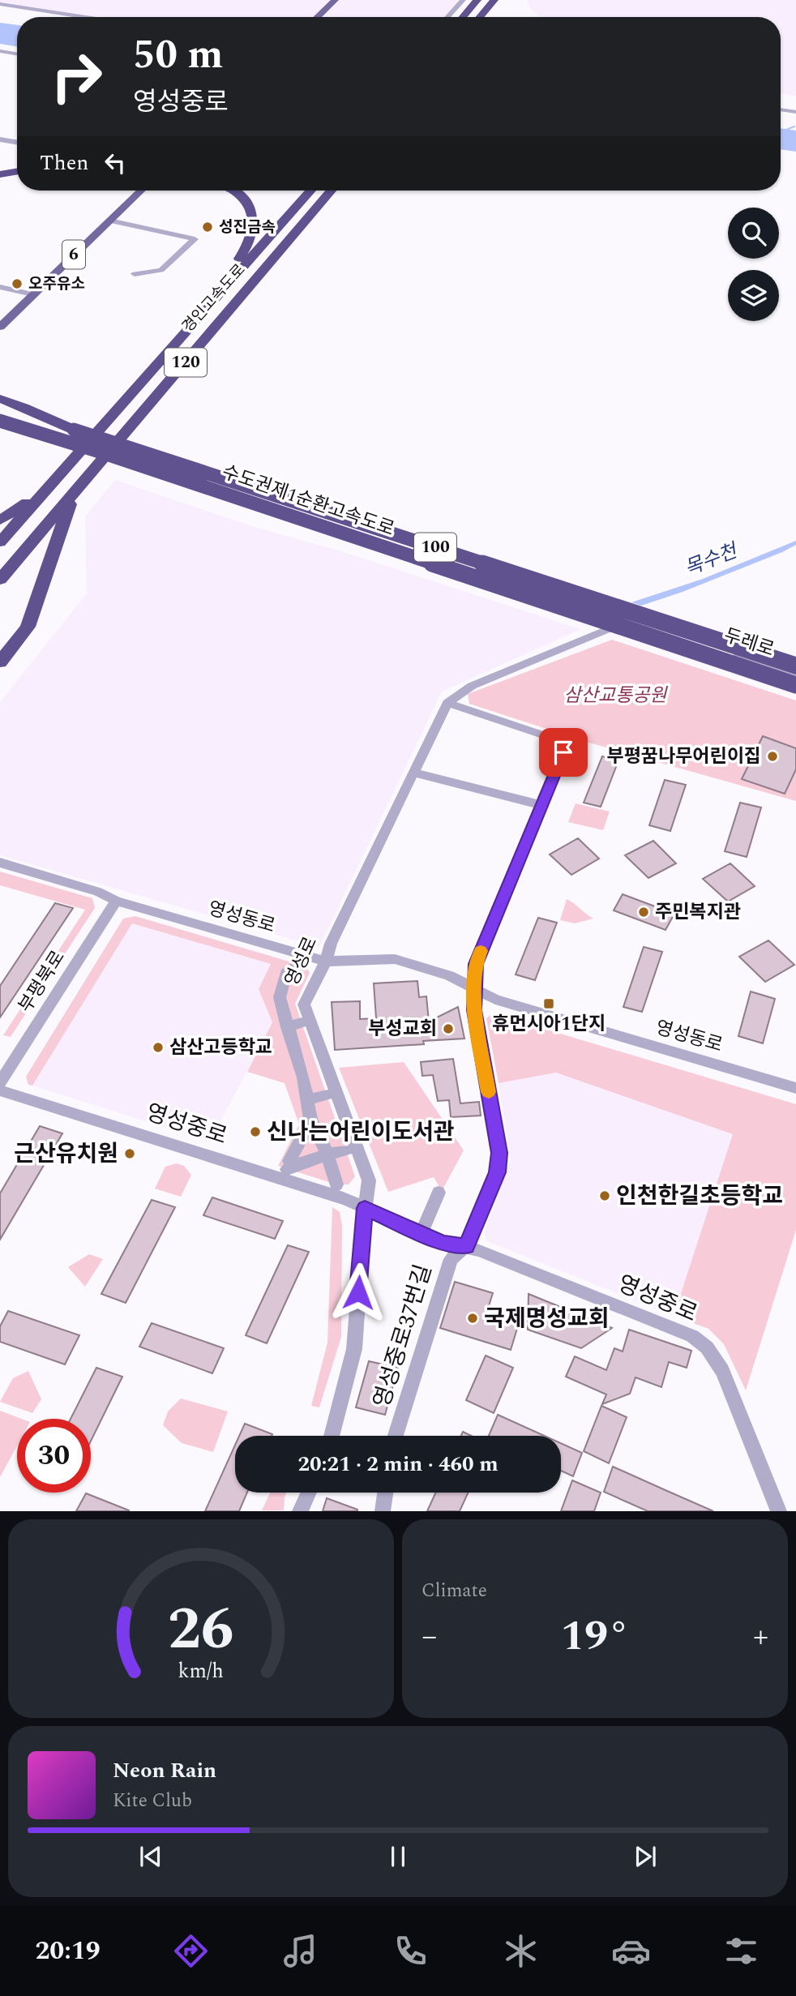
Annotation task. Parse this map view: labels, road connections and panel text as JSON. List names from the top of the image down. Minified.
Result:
{"streets":{"highway":["경인고속도로","120","수도권제1순환고속도로","100"],"main road":["6"],"street":["두레로","영성동로","영성로","부평북로","영성중로","영성중로37번길"]},"crossings":[["두레로","영성로"],["영성동로","영성로"],["영성동로","부평북로"],["영성동로","영성중로37번길"],["영성로","영성중로"],["영성중로","영성중로37번길"]],"water":["목수천"],"parks":["삼산교통공원"],"places":{"other":["성진금속","오주유소","부평꿈나무어린이집","주민복지관","부성교회","삼산고등학교","신나는어린이도서관","근산유치원","인천한길초등학교","국제명성교회"],"transit":["휴먼시아1단지"]},"page":{"turn":["50 m","영성중로"],"then":"Then","limit":"30","trip":"20:21 · 2 min · 460 m","tile":"Climate","heat":["−","19°","+"],"song":["Neon Rain","Kite Club"],"tabs":"20:19","gauge":["26","km/h"]}}
